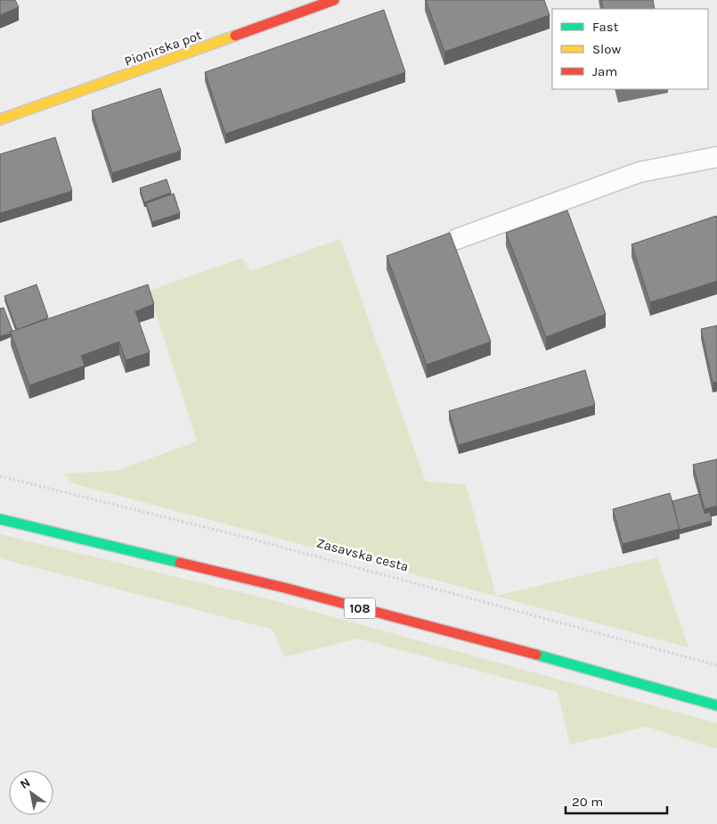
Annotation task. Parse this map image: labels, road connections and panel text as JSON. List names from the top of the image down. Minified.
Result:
{"streets":{"main road":["Pionirska pot","108"],"path":["Zasavska cesta"]},"legend":["Fast","Slow","Jam"],"scale_bar":"20 m","north":"top left"}
